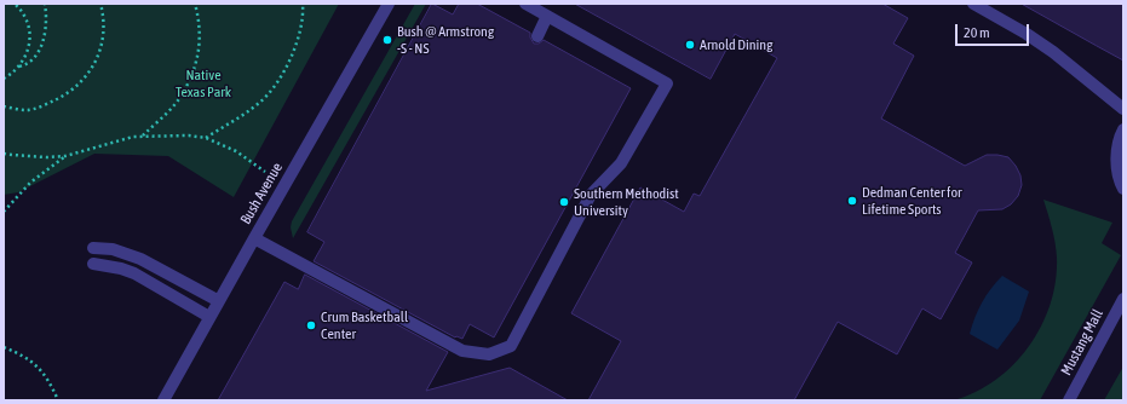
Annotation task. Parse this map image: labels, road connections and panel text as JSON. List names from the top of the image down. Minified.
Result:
{"streets":{"street":["Bush Avenue","Mustang Mall"]},"parks":["Native Texas Park"],"places":["Bush @ Armstrong -S - NS","Arnold Dining","Dedman Center for Lifetime Sports","Southern Methodist University","Crum Basketball Center"],"scale_bar":"20 m"}
